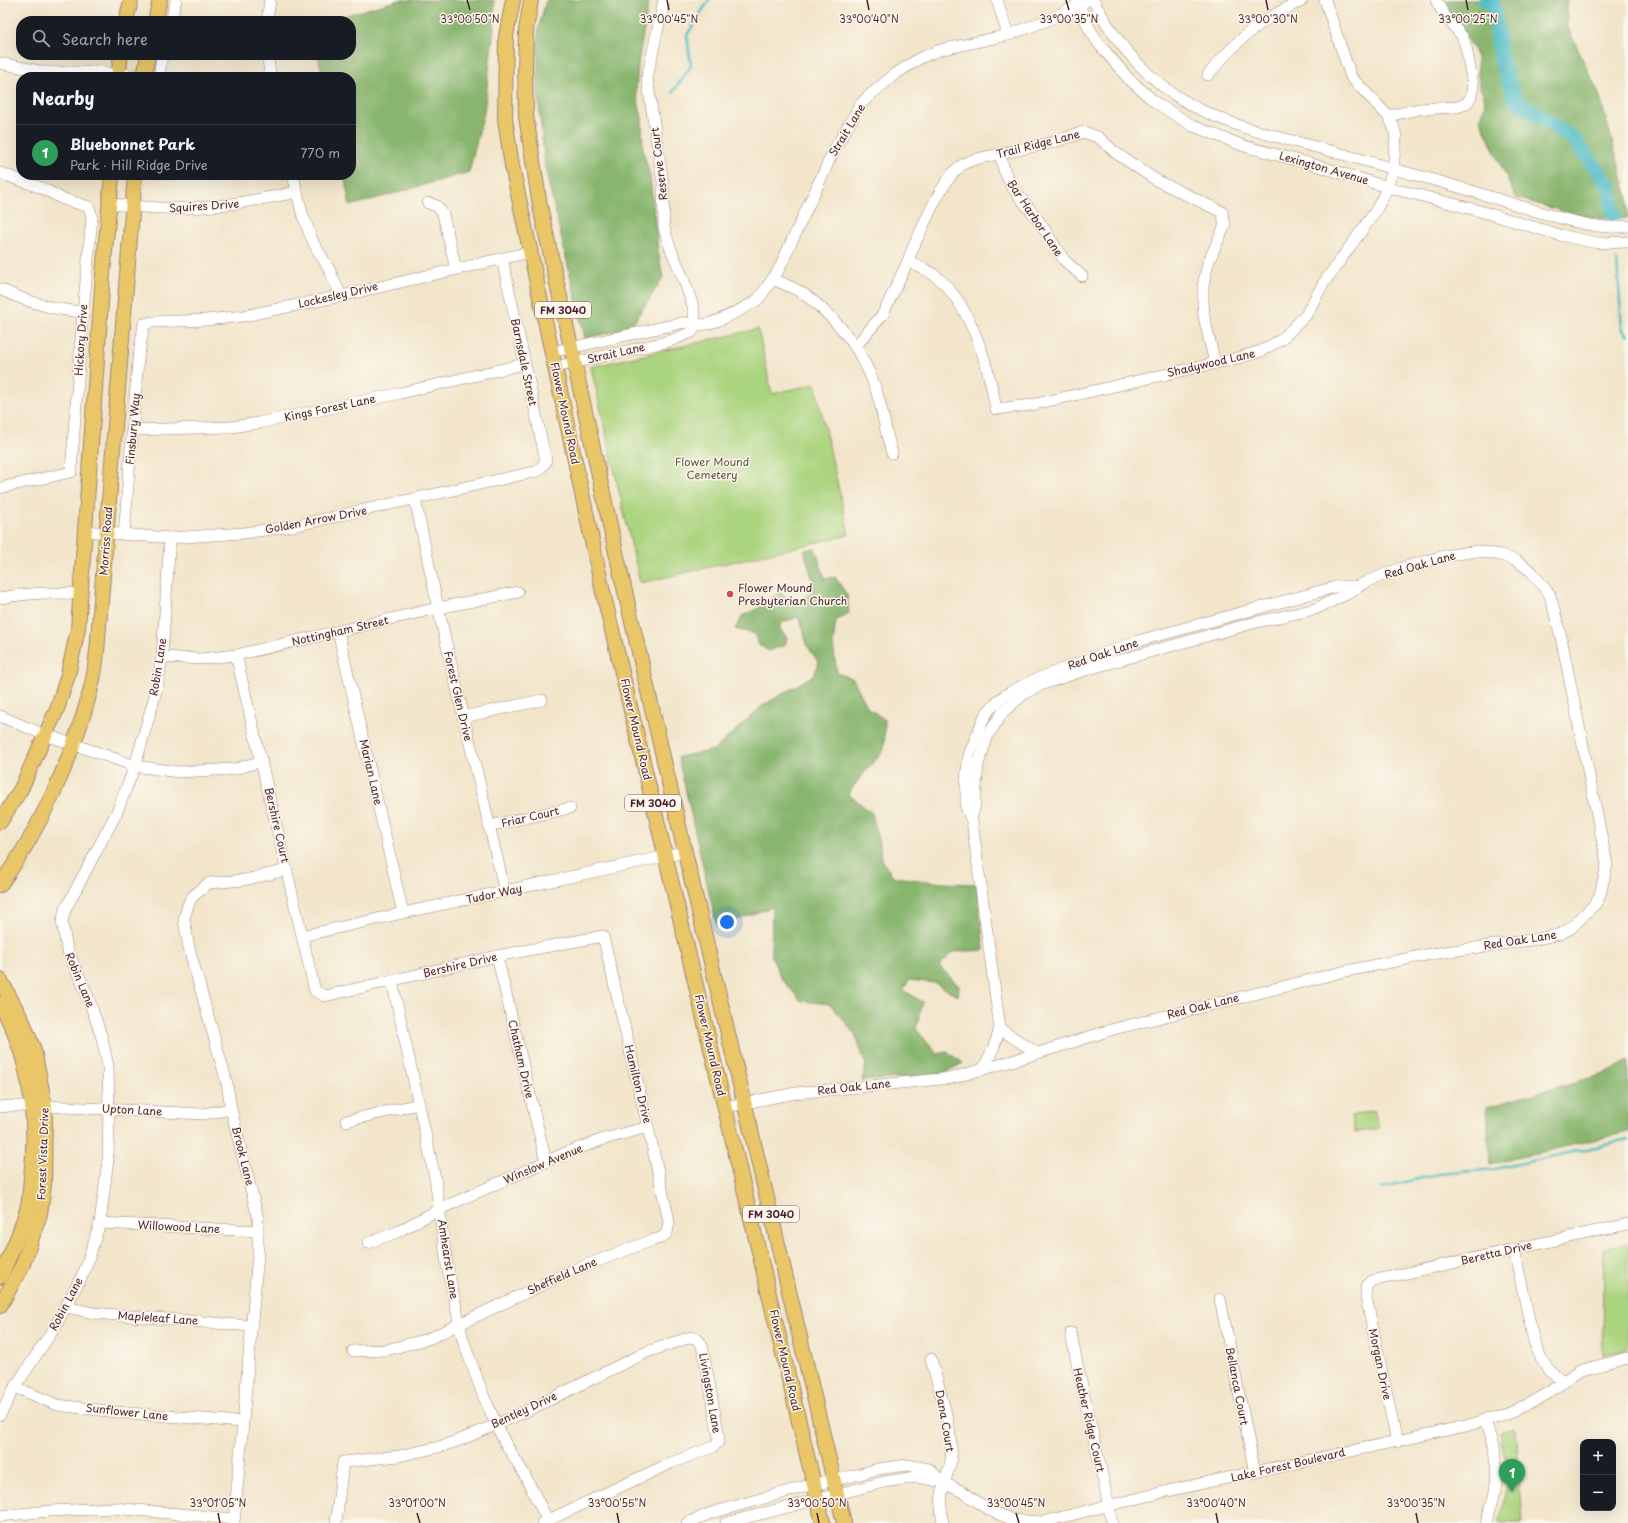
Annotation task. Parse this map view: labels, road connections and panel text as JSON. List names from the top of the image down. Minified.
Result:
{"streets":{"main road":["FM 3040","Flower Mound Road","Morriss Road","Forest Vista Drive"],"street":["Strait Lane","Trail Ridge Lane","Reserve Court","Lexington Avenue","Squires Drive","Bar Harbor Lane","Lockesley Drive","Hickory Drive","Barnsdale Street","Shadywood Lane","Kings Forest Lane","Finsbury Way","Golden Arrow Drive","Red Oak Lane","Nottingham Street","Robin Lane","Forest Glen Drive","Marian Lane","Friar Court","Bershire Court","Tudor Way","Bershire Drive","Chatham Drive","Hamilton Drive","Upton Lane","Brook Lane","Winslow Avenue","Willowood Lane","Beretta Drive","Amhearst Lane","Sheffield Lane","Mapleleaf Lane","Morgan Drive","Bellanca Court","Livingston Lane","Bentley Drive","Sunflower Lane","Heather Ridge Court","Dana Court","Lake Forest Boulevard"]},"crossings":[["Strait Lane","Reserve Court"],["Strait Lane","Lexington Avenue"],["Strait Lane","Flower Mound Road"],["Trail Ridge Lane","Bar Harbor Lane"],["Trail Ridge Lane","Shadywood Lane"],["Lexington Avenue","Shadywood Lane"],["Squires Drive","Morriss Road"],["Lockesley Drive","Barnsdale Street"],["Lockesley Drive","Flower Mound Road"],["Lockesley Drive","Finsbury Way"],["Barnsdale Street","Kings Forest Lane"],["Barnsdale Street","Golden Arrow Drive"],["Kings Forest Lane","Finsbury Way"],["Flower Mound Road","Red Oak Lane"],["Flower Mound Road","Tudor Way"],["Flower Mound Road","Lake Forest Boulevard"],["Finsbury Way","Golden Arrow Drive"],["Golden Arrow Drive","Morriss Road"],["Golden Arrow Drive","Robin Lane"],["Golden Arrow Drive","Forest Glen Drive"],["Nottingham Street","Robin Lane"],["Nottingham Street","Forest Glen Drive"],["Nottingham Street","Marian Lane"],["Nottingham Street","Bershire Court"],["Robin Lane","Upton Lane"],["Robin Lane","Willowood Lane"],["Robin Lane","Mapleleaf Lane"],["Robin Lane","Sunflower Lane"],["Forest Glen Drive","Friar Court"],["Forest Glen Drive","Tudor Way"],["Marian Lane","Tudor Way"],["Bershire Court","Tudor Way"],["Bershire Court","Bershire Drive"],["Bershire Court","Brook Lane"],["Bershire Drive","Chatham Drive"],["Bershire Drive","Hamilton Drive"],["Bershire Drive","Amhearst Lane"],["Chatham Drive","Winslow Avenue"],["Hamilton Drive","Winslow Avenue"],["Hamilton Drive","Sheffield Lane"],["Upton Lane","Forest Vista Drive"],["Upton Lane","Brook Lane"],["Brook Lane","Willowood Lane"],["Brook Lane","Mapleleaf Lane"],["Brook Lane","Sunflower Lane"],["Winslow Avenue","Amhearst Lane"],["Beretta Drive","Morgan Drive"],["Amhearst Lane","Sheffield Lane"],["Amhearst Lane","Livingston Lane"],["Amhearst Lane","Bentley Drive"],["Morgan Drive","Lake Forest Boulevard"],["Bellanca Court","Lake Forest Boulevard"],["Livingston Lane","Bentley Drive"],["Heather Ridge Court","Lake Forest Boulevard"],["Dana Court","Lake Forest Boulevard"]],"parks":["Flower Mound Cemetery"],"places":["Flower Mound Presbyterian Church"],"page":{"search":"Search here","heading":"Nearby","list":[{"mark":"1","name":"Bluebonnet Park","note":"Park · Hill Ridge Drive","value":"770 m"}],"map_buttons":["+","−"],"pins":"1"},"coordinates":["33°00'50\"N","33°00'45\"N","33°00'40\"N","33°00'35\"N","33°00'30\"N","33°00'25\"N","33°01'05\"N","33°01'00\"N","33°00'55\"N"]}
